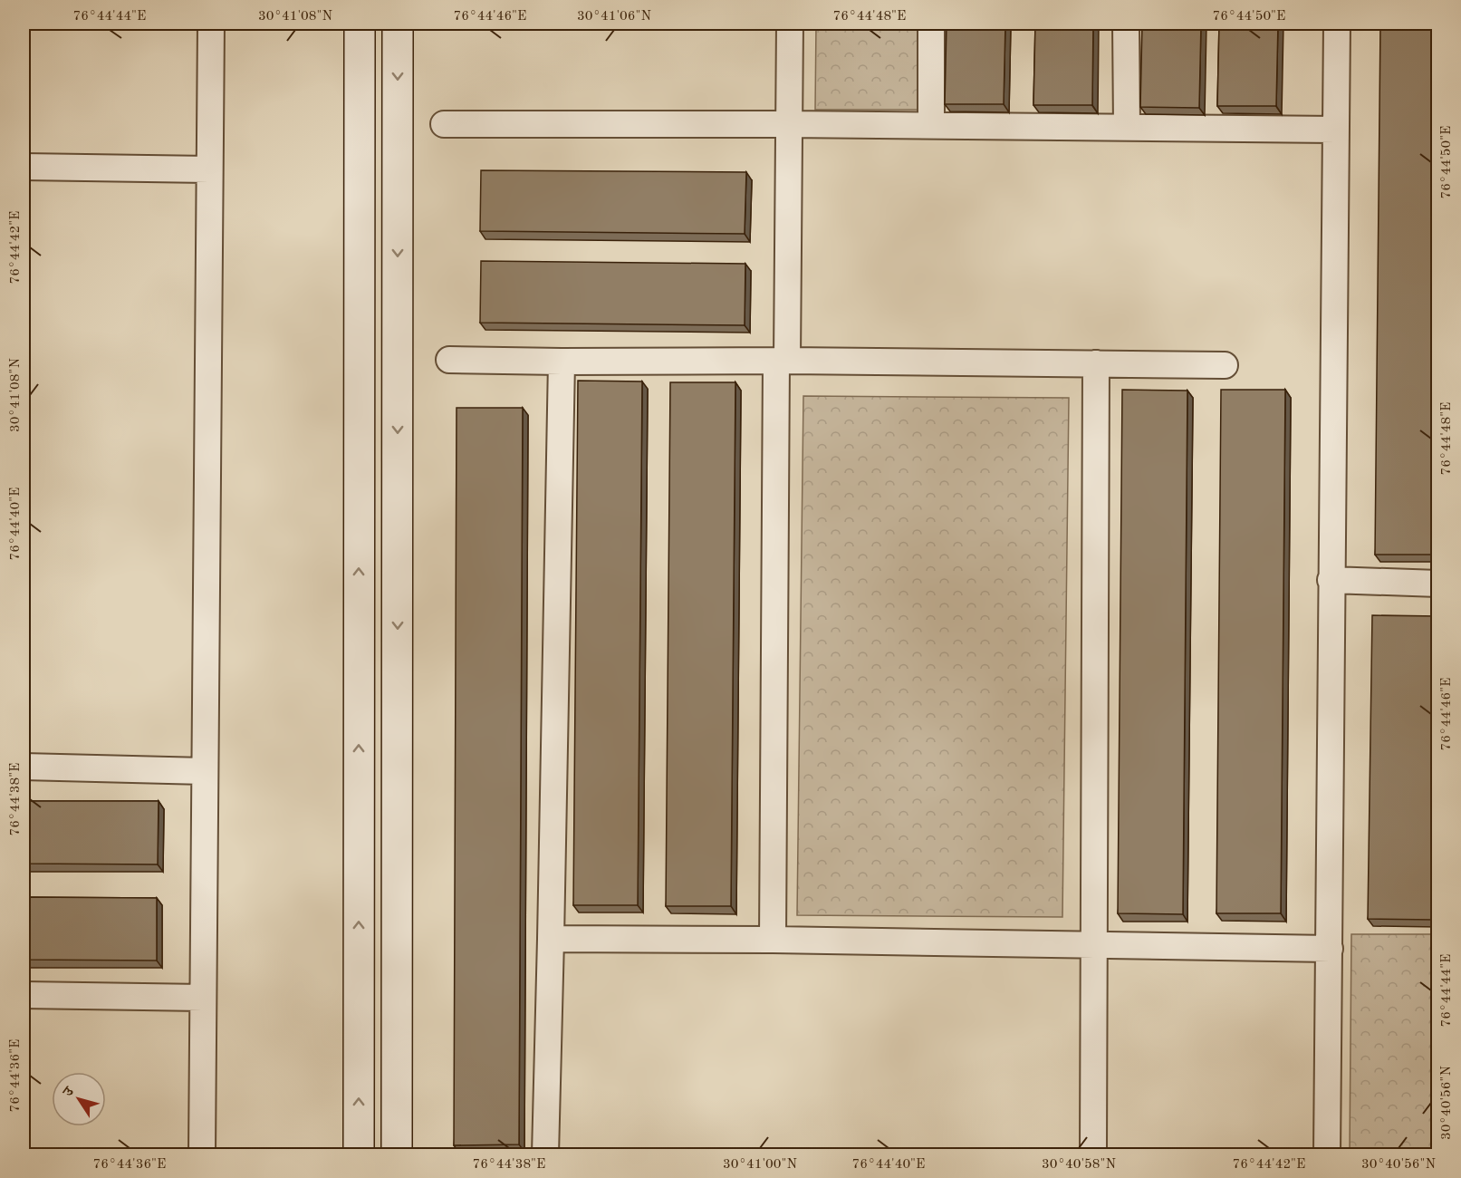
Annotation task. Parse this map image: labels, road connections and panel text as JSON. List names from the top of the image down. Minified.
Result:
{"north":"top left","coordinates":["76°44'44\"E","30°41'08\"N","76°44'46\"E","30°41'06\"N","76°44'48\"E","76°44'50\"E","76°44'42\"E","76°44'40\"E","76°44'38\"E","76°44'36\"E","30°40'56\"N","30°41'00\"N","30°40'58\"N"]}
